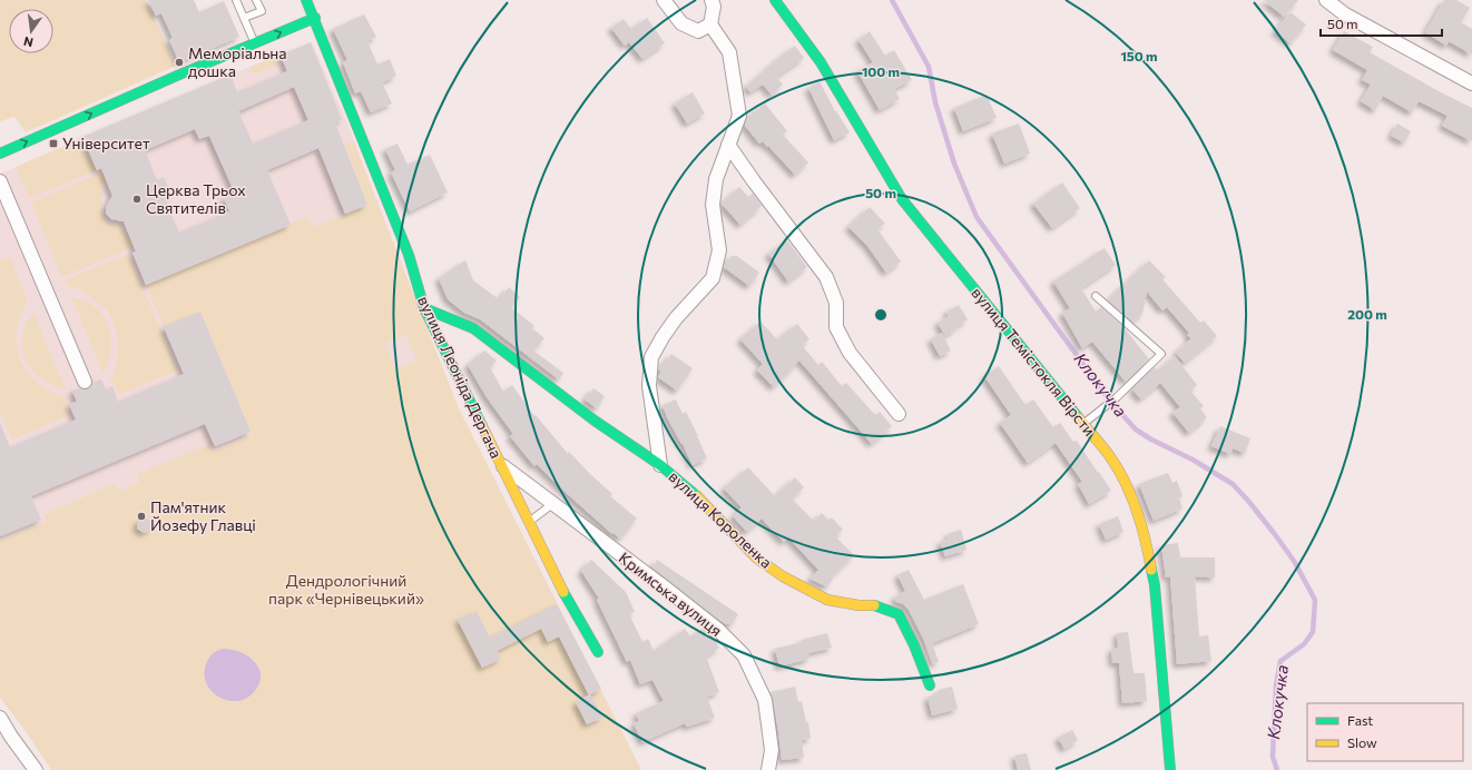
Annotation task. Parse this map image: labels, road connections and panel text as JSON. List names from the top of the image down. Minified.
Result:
{"streets":{"street":["вулиця Темістокля Вірсти","вулиця Леоніда Дергача","вулиця Короленка","Кримська вулиця"]},"crossings":[["вулиця Леоніда Дергача","вулиця Короленка"],["вулиця Леоніда Дергача","Кримська вулиця"]],"water":["Клокучка"],"parks":["Дендрологічний парк «Чернівецький»"],"places":{"other":["Меморіальна дошка","Церква Трьох Святителів","Пам'ятник Йозефу Главці"],"transit":["Університет"]},"legend":["Fast","Slow"],"scale_bar":"50 m","north":"bottom","rings":["150 m","100 m","50 m","200 m"]}
